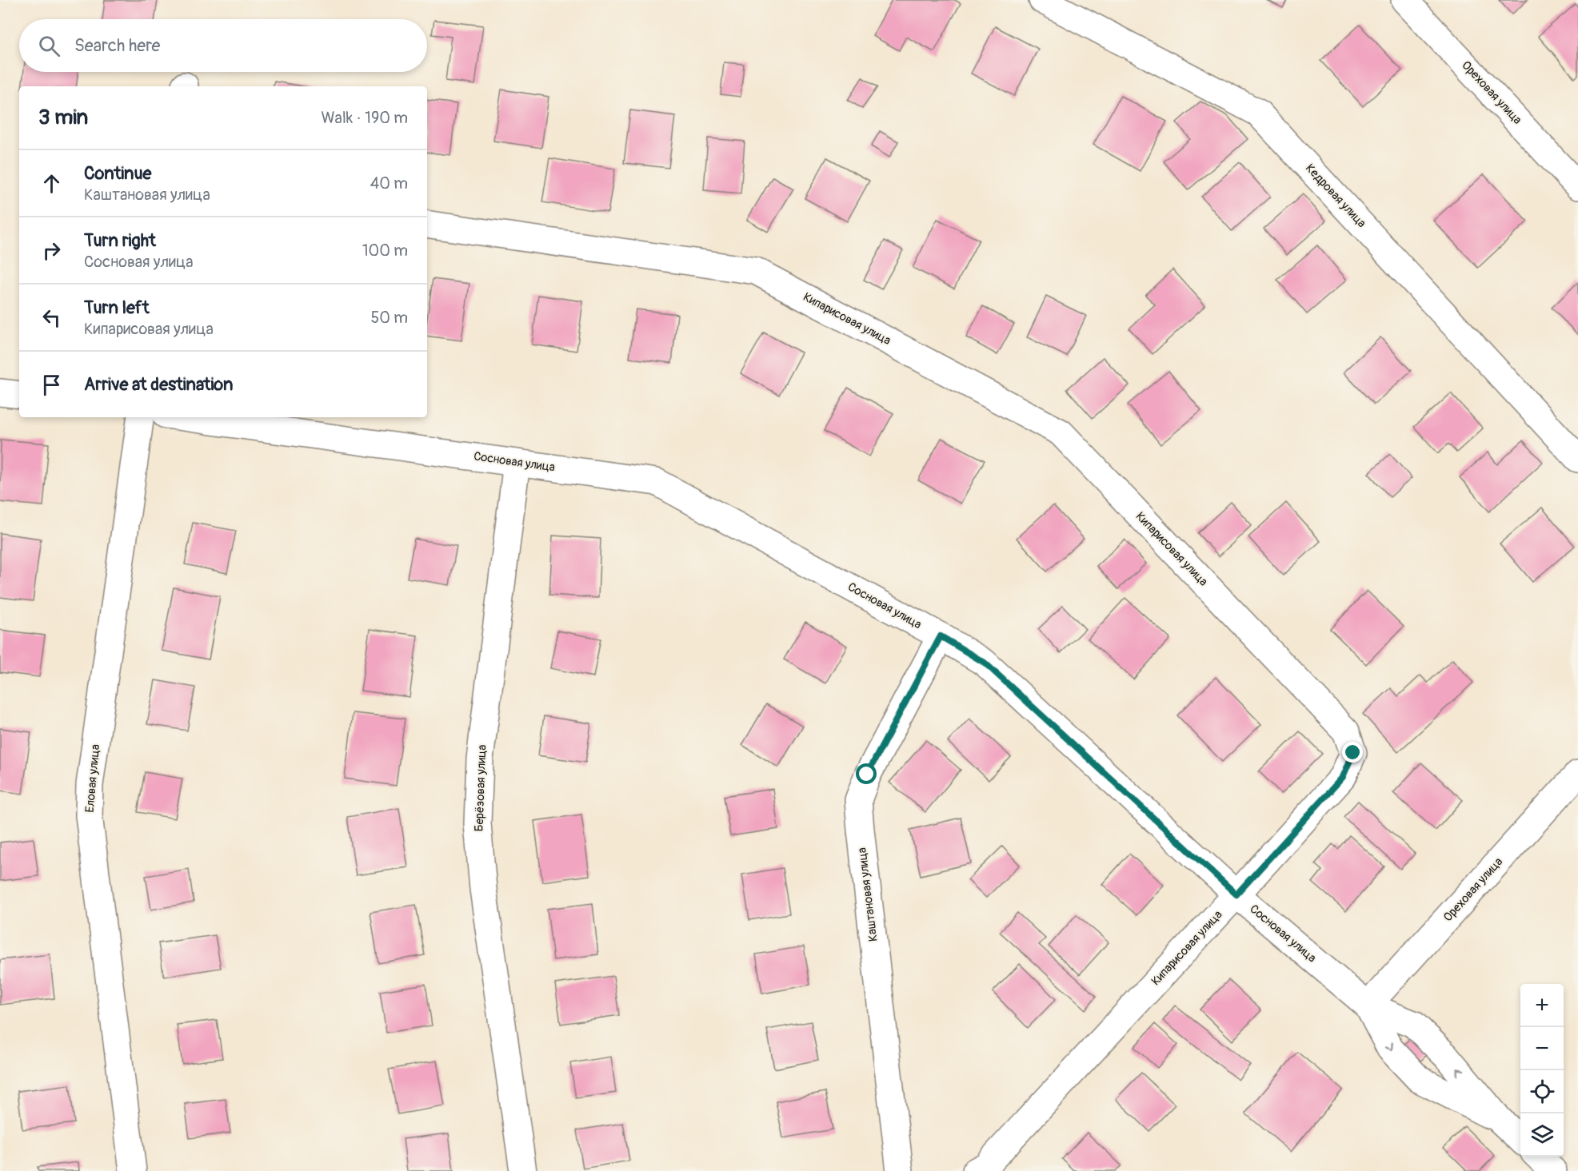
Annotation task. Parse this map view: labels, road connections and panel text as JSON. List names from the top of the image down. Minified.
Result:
{"streets":{"street":["Ореховая улица","Кедровая улица","Кипарисовая улица","Сосновая улица","Еловая улица","Берёзовая улица","Каштановая улица"]},"crossings":[["Ореховая улица","Сосновая улица"],["Кипарисовая улица","Сосновая улица"],["Сосновая улица","Берёзовая улица"],["Сосновая улица","Каштановая улица"]],"page":{"search":"Search here","heading":["3 min","Walk · 190 m"],"list":[["Continue","Каштановая улица","40 m"],["Turn right","Сосновая улица","100 m"],["Turn left","Кипарисовая улица","50 m"],"Arrive at destination"],"map_buttons":["+","−"]}}
